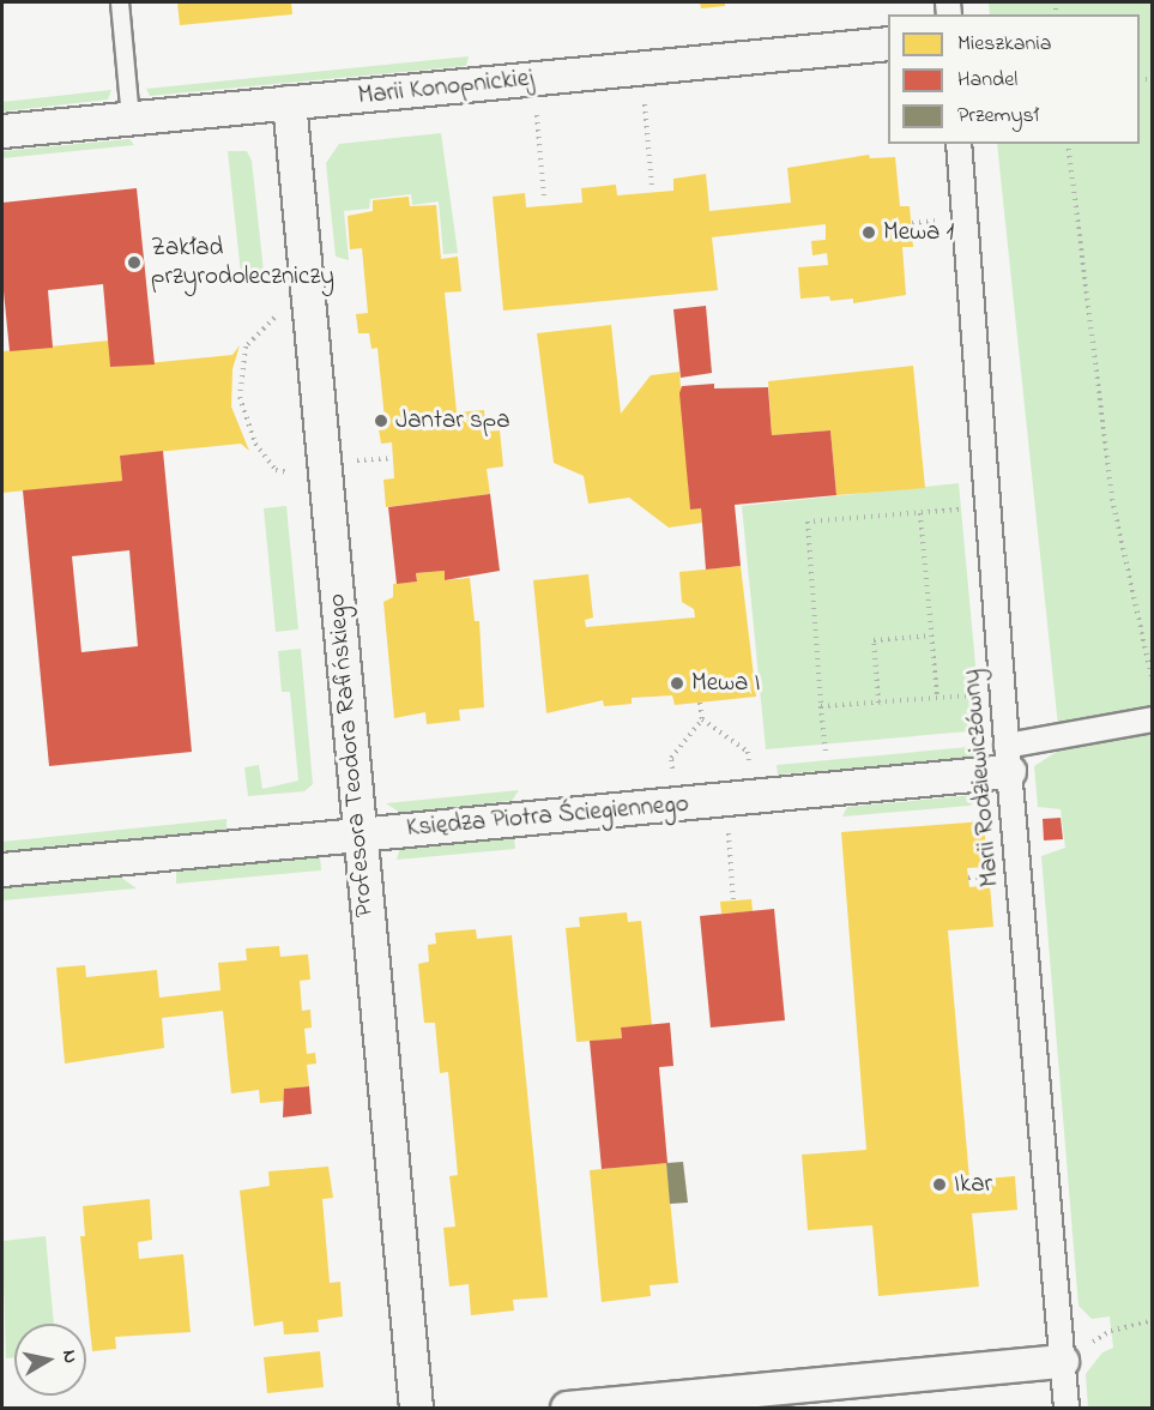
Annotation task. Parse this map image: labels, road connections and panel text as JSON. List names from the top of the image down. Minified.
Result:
{"streets":{"street":["Marii Konopnickiej","Profesora Teodora Rafińskiego","Marii Rodziewiczówny","Księdza Piotra Ściegiennego"]},"crossings":[["Marii Konopnickiej","Profesora Teodora Rafińskiego"],["Profesora Teodora Rafińskiego","Księdza Piotra Ściegiennego"],["Marii Rodziewiczówny","Księdza Piotra Ściegiennego"]],"places":["Mewa 1","Zakład przyrodoleczniczy","Jantar spa","Mewa I","Ikar"],"legend":["Mieszkania","Handel","Przemysł"],"north":"right"}
